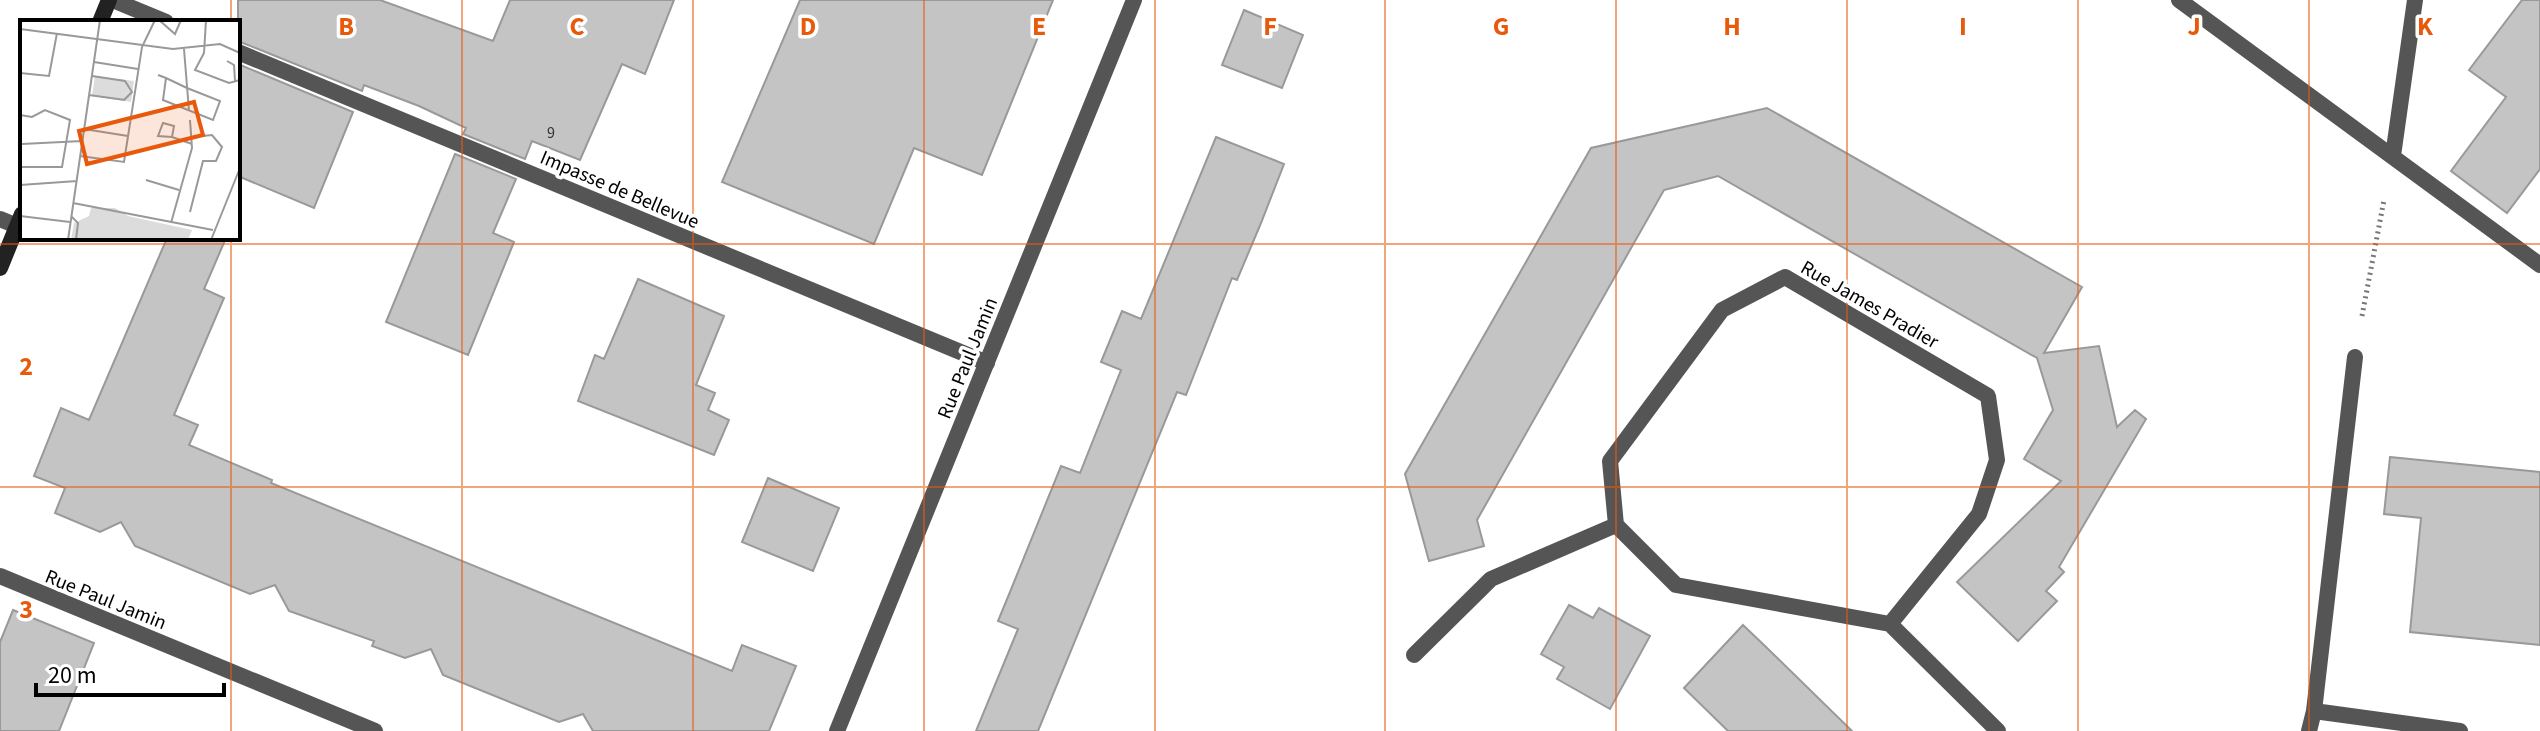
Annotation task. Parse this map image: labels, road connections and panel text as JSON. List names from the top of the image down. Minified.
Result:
{"streets":{"street":["Impasse de Bellevue","Rue James Pradier","Rue Paul Jamin"]},"crossings":[["Impasse de Bellevue","Rue Paul Jamin"]],"house_numbers":["9"],"scale_bar":"20 m","grid":{"columns":["B","C","D","E","F","G","H","I","J","K"],"rows":["2","3"]}}
